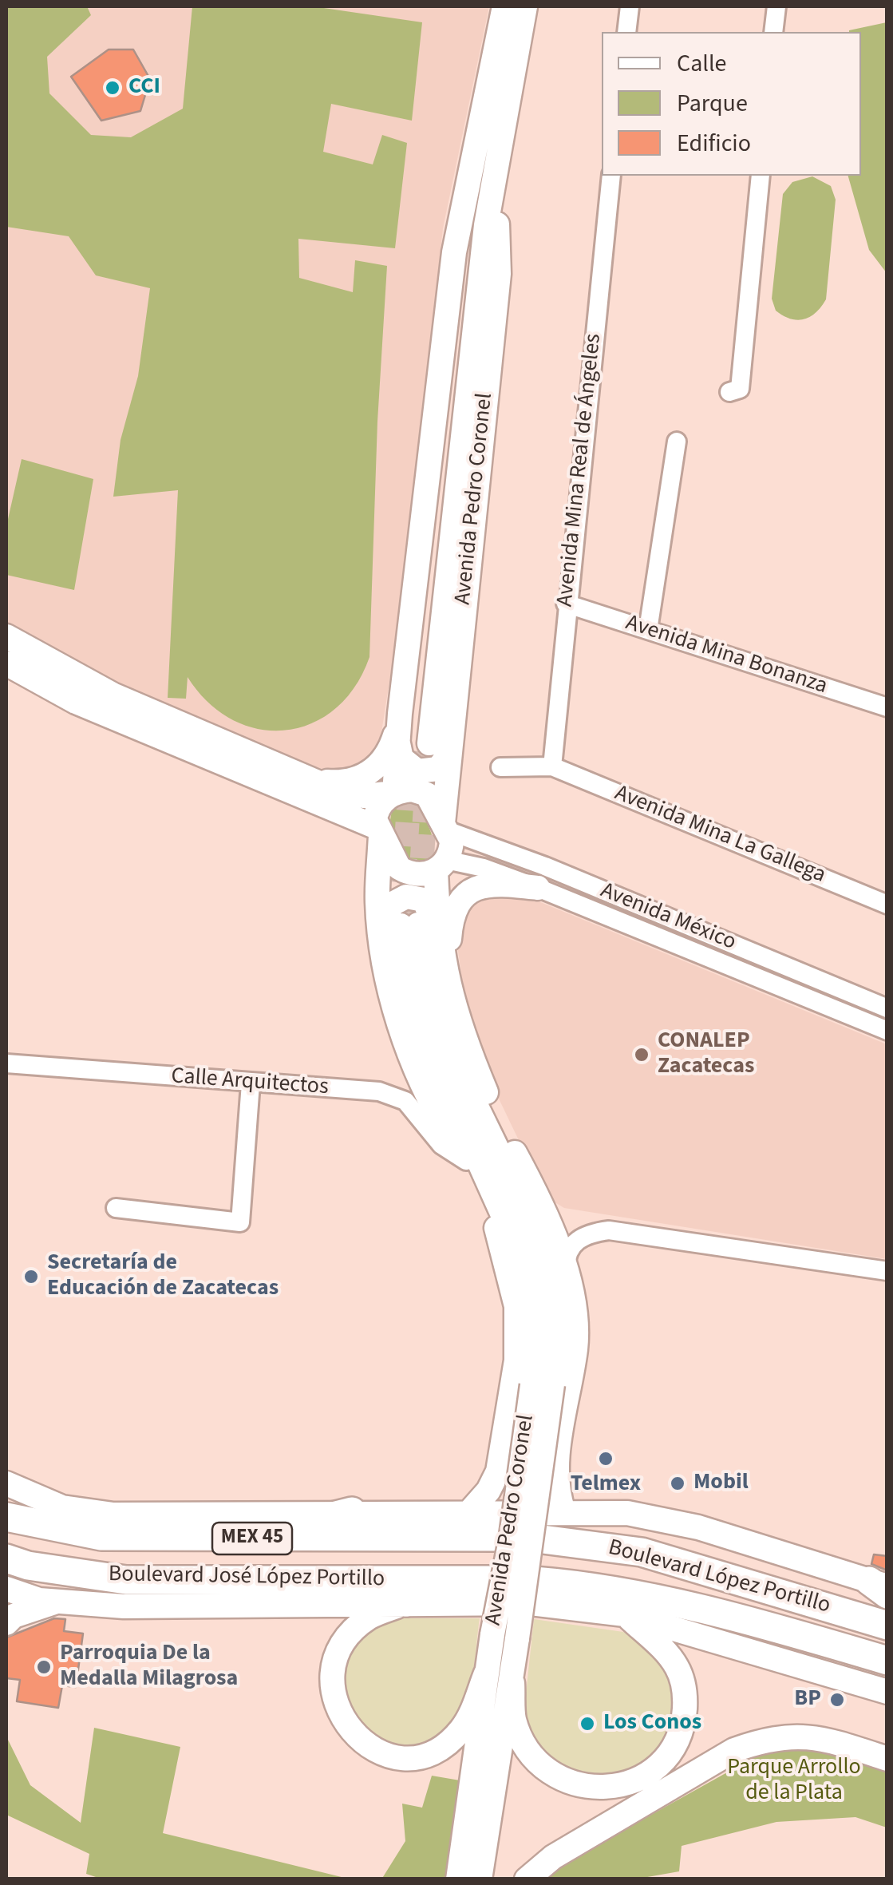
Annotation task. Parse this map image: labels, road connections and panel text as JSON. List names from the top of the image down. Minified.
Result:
{"streets":{"main road":["MEX 45","Boulevard José López Portillo","Boulevard López Portillo"],"street":["Avenida Mina Real de Ángeles","Avenida Pedro Coronel","Avenida Mina Bonanza","Avenida Mina La Gallega","Avenida México","Calle Arquitectos"]},"crossings":[["Avenida Mina Real de Ángeles","Avenida Mina Bonanza"],["Avenida Mina Real de Ángeles","Avenida Mina La Gallega"],["Avenida Pedro Coronel","Avenida México"],["Avenida Pedro Coronel","Calle Arquitectos"]],"parks":["Parque Arrollo de la Plata"],"places":["CCI","CONALEP Zacatecas","Secretaría de Educación de Zacatecas","Telmex","Mobil","Parroquia De la Medalla Milagrosa","BP","Los Conos"],"legend":["Calle","Parque","Edificio"]}
